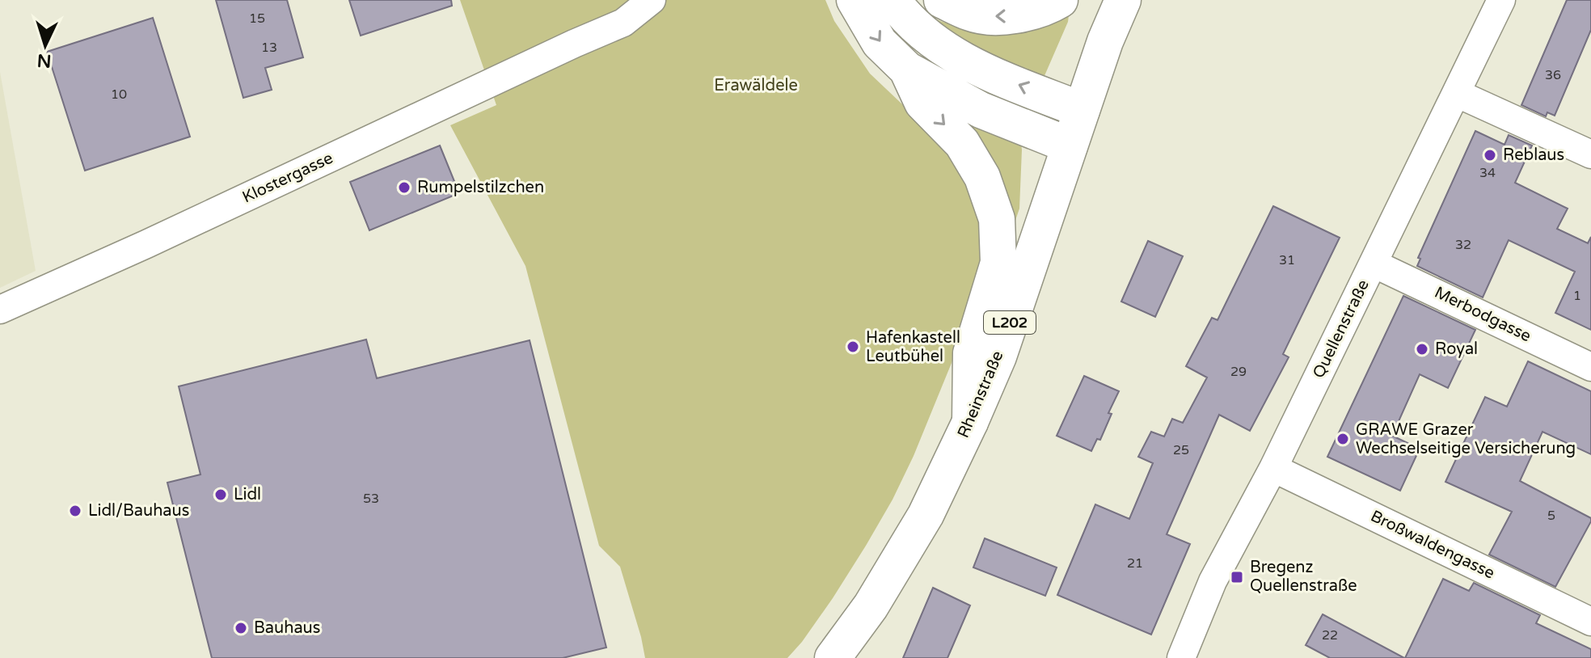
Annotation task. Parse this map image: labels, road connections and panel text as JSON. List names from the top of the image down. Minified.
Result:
{"streets":{"main road":["L202","Rheinstraße"],"street":["Klostergasse","Merbodgasse","Quellenstraße","Broßwaldengasse"]},"crossings":[["Merbodgasse","Quellenstraße"],["Quellenstraße","Broßwaldengasse"]],"parks":["Erawäldele"],"places":{"other":["Reblaus","Rumpelstilzchen","Hafenkastell Leutbühel","Royal","GRAWE Grazer Wechselseitige Versicherung","Lidl","Lidl/Bauhaus","Bauhaus"],"transit":["Bregenz Quellenstraße"]},"house_numbers":["15","13","36","10","34","32","31","1","29","25","53","5","21","22"],"north":"bottom"}
